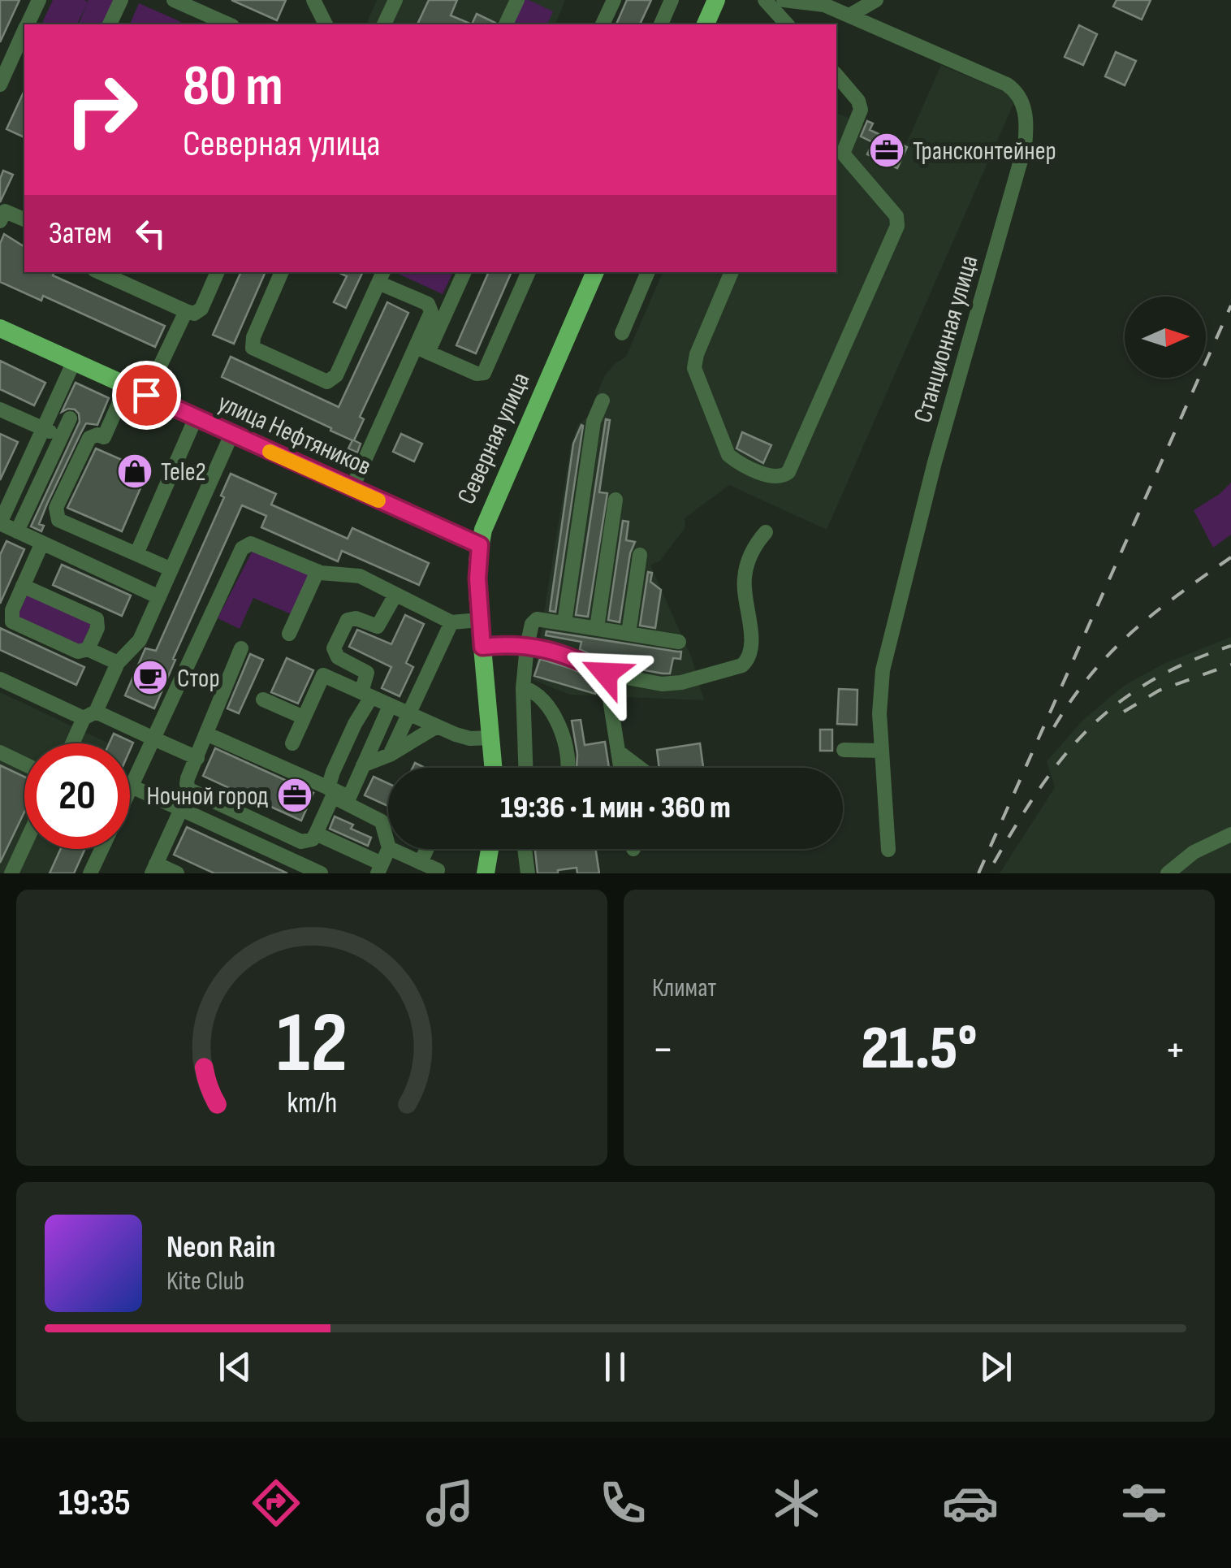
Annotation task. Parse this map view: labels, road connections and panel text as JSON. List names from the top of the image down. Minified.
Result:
{"streets":{"main road":["улица Нефтяников","Северная улица"],"street":["Станционная улица"]},"crossings":[["улица Нефтяников","Северная улица"]],"places":{"office":["Трансконтейнер","Ночной город"],"shop":["Tele2"],"cafe":["Стор"]},"north":"right","page":{"turn":["80 m","Северная улица"],"then":"Затем","limit":"20","trip":"19:36 · 1 мин · 360 m","tile":"Климат","heat":["−","21.5°","+"],"song":["Neon Rain","Kite Club"],"tabs":"19:35","gauge":["12","km/h"]}}
